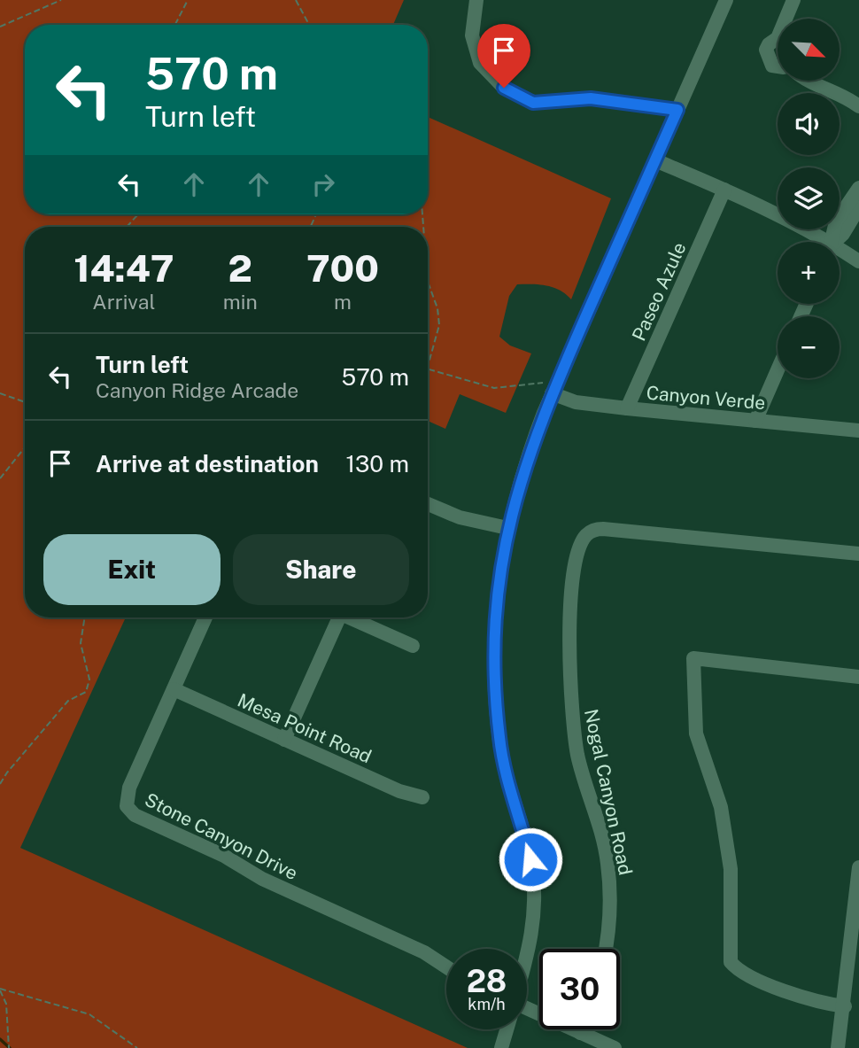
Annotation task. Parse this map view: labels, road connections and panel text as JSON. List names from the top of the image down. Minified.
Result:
{"streets":{"street":["Paseo Azule","Canyon Verde","Mesa Point Road","Nogal Canyon Road","Stone Canyon Drive"]},"crossings":[["Paseo Azule","Canyon Verde"],["Mesa Point Road","Stone Canyon Drive"]],"north":"bottom right","page":{"map_buttons":["+","−"],"turn":["570 m","Turn left"],"eta":["14:47","Arrival","2","min","700","m"],"list":[{"name":"Turn left","note":"Canyon Ridge Arcade","value":"570 m"},{"name":"Arrive at destination","value":"130 m"}],"buttons":["Exit","Share"],"speed":"28 km/h","limit":"30"}}
